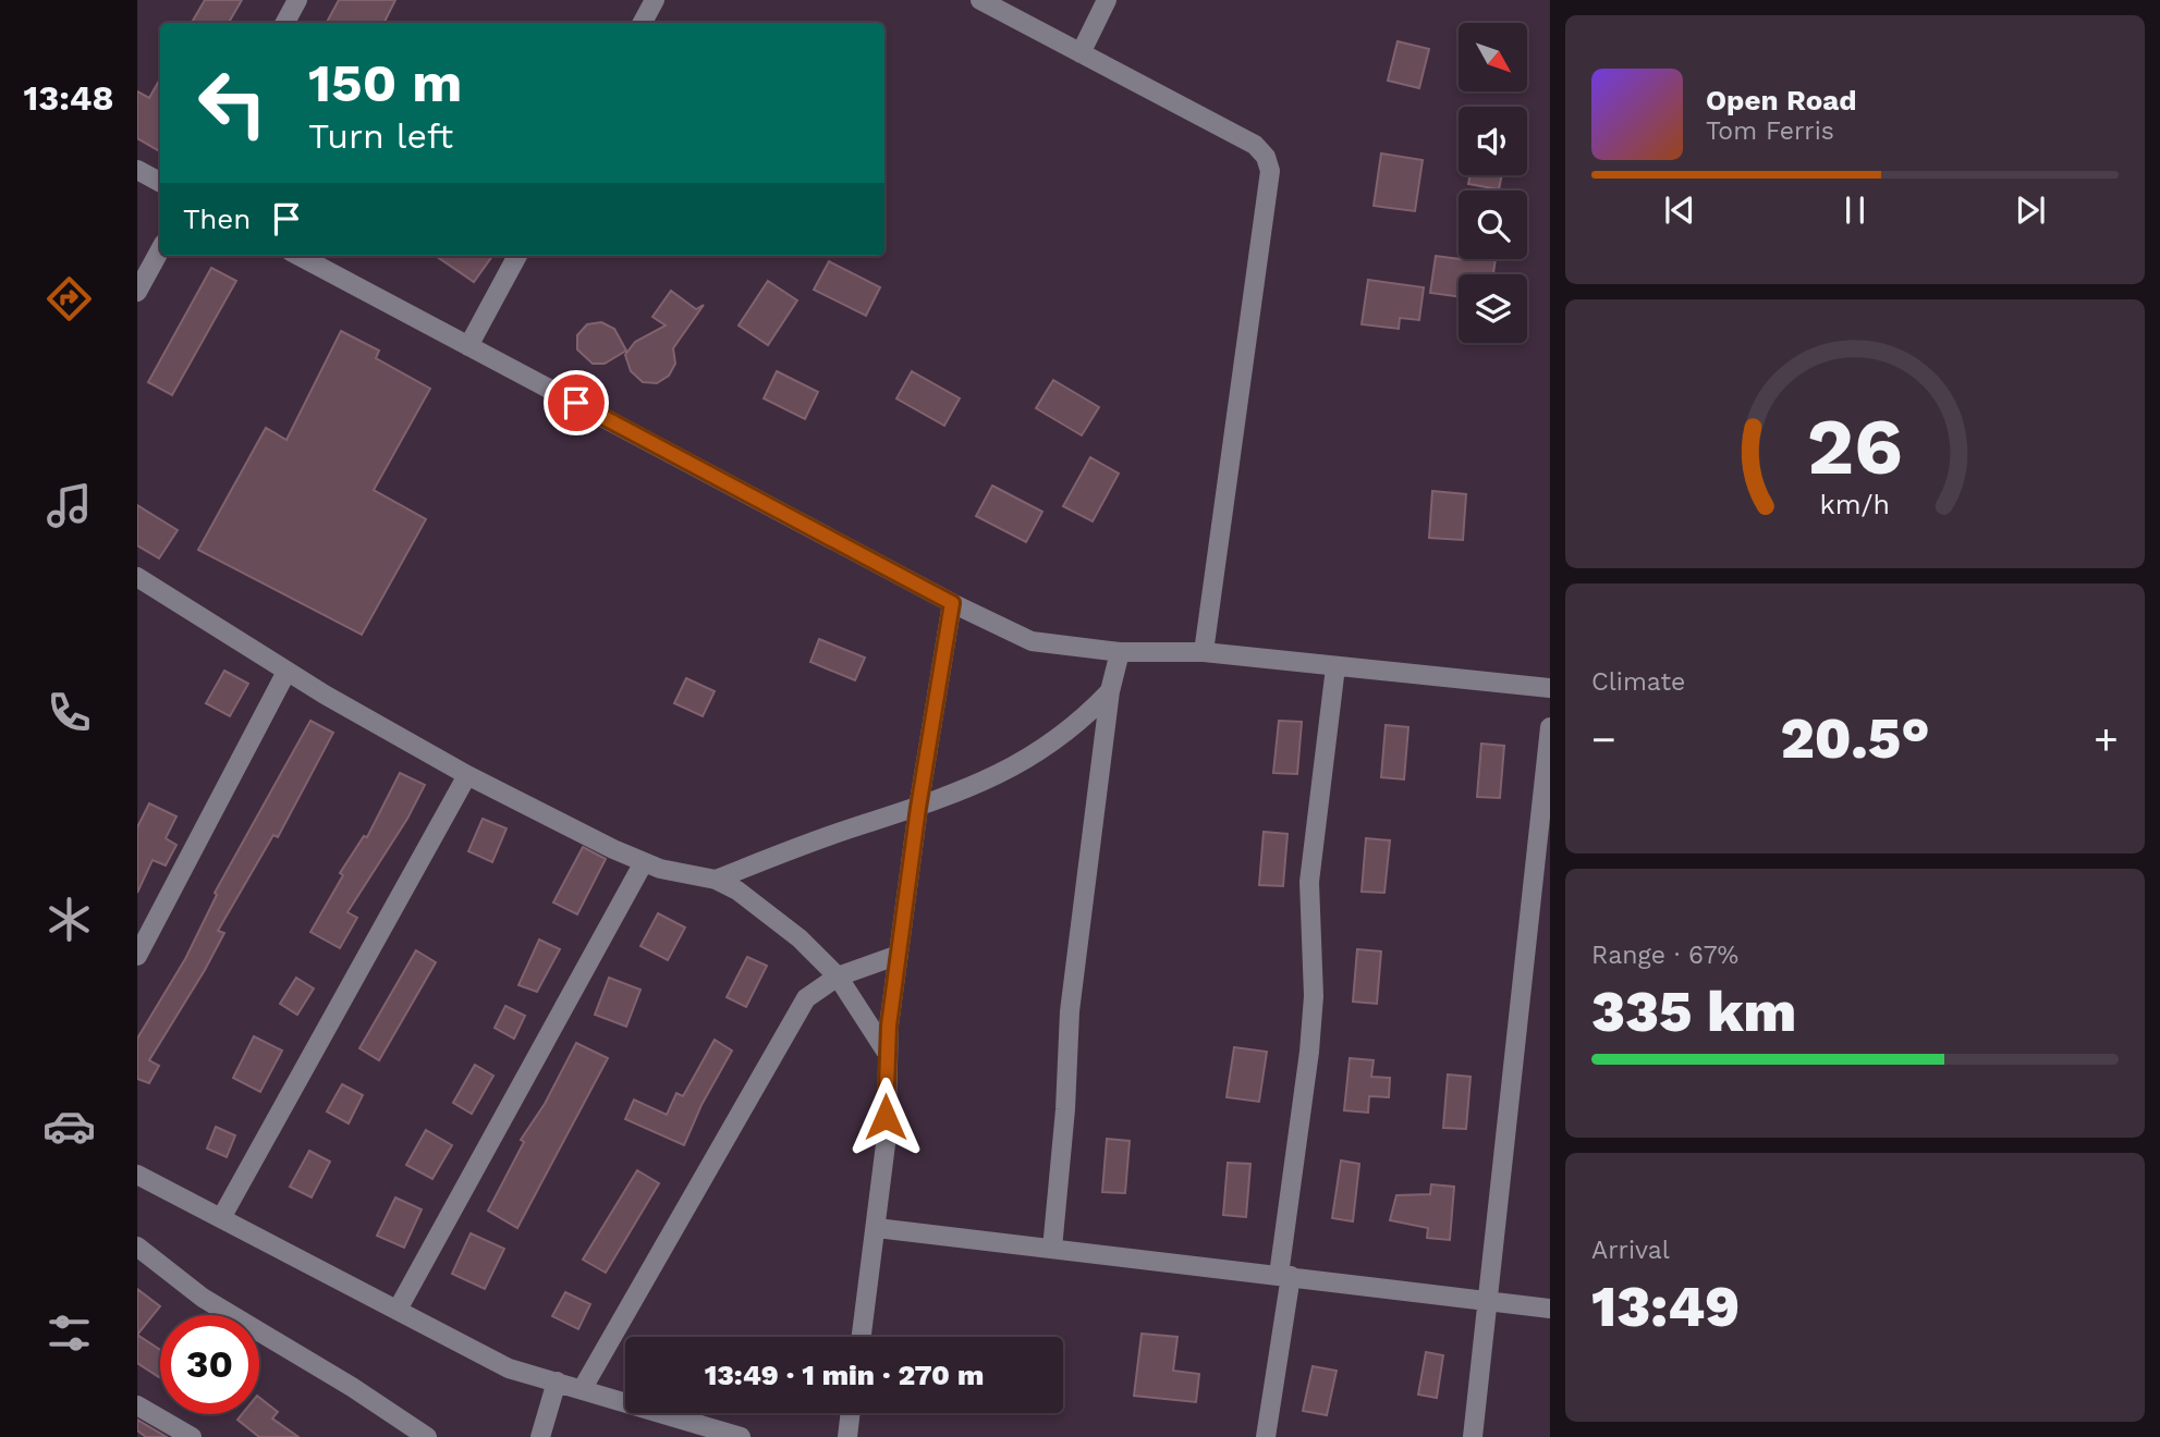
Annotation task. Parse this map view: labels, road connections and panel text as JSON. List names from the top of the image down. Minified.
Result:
{"north":"bottom right","page":{"tabs":"13:48","turn":["150 m","Turn left"],"song":["Open Road","Tom Ferris"],"then":"Then","tile":["Climate",["Range · 67%","335 km"],["Arrival","13:49"]],"heat":["−","20.5°","+"],"limit":"30","trip":"13:49 · 1 min · 270 m","gauge":["26","km/h"]}}
